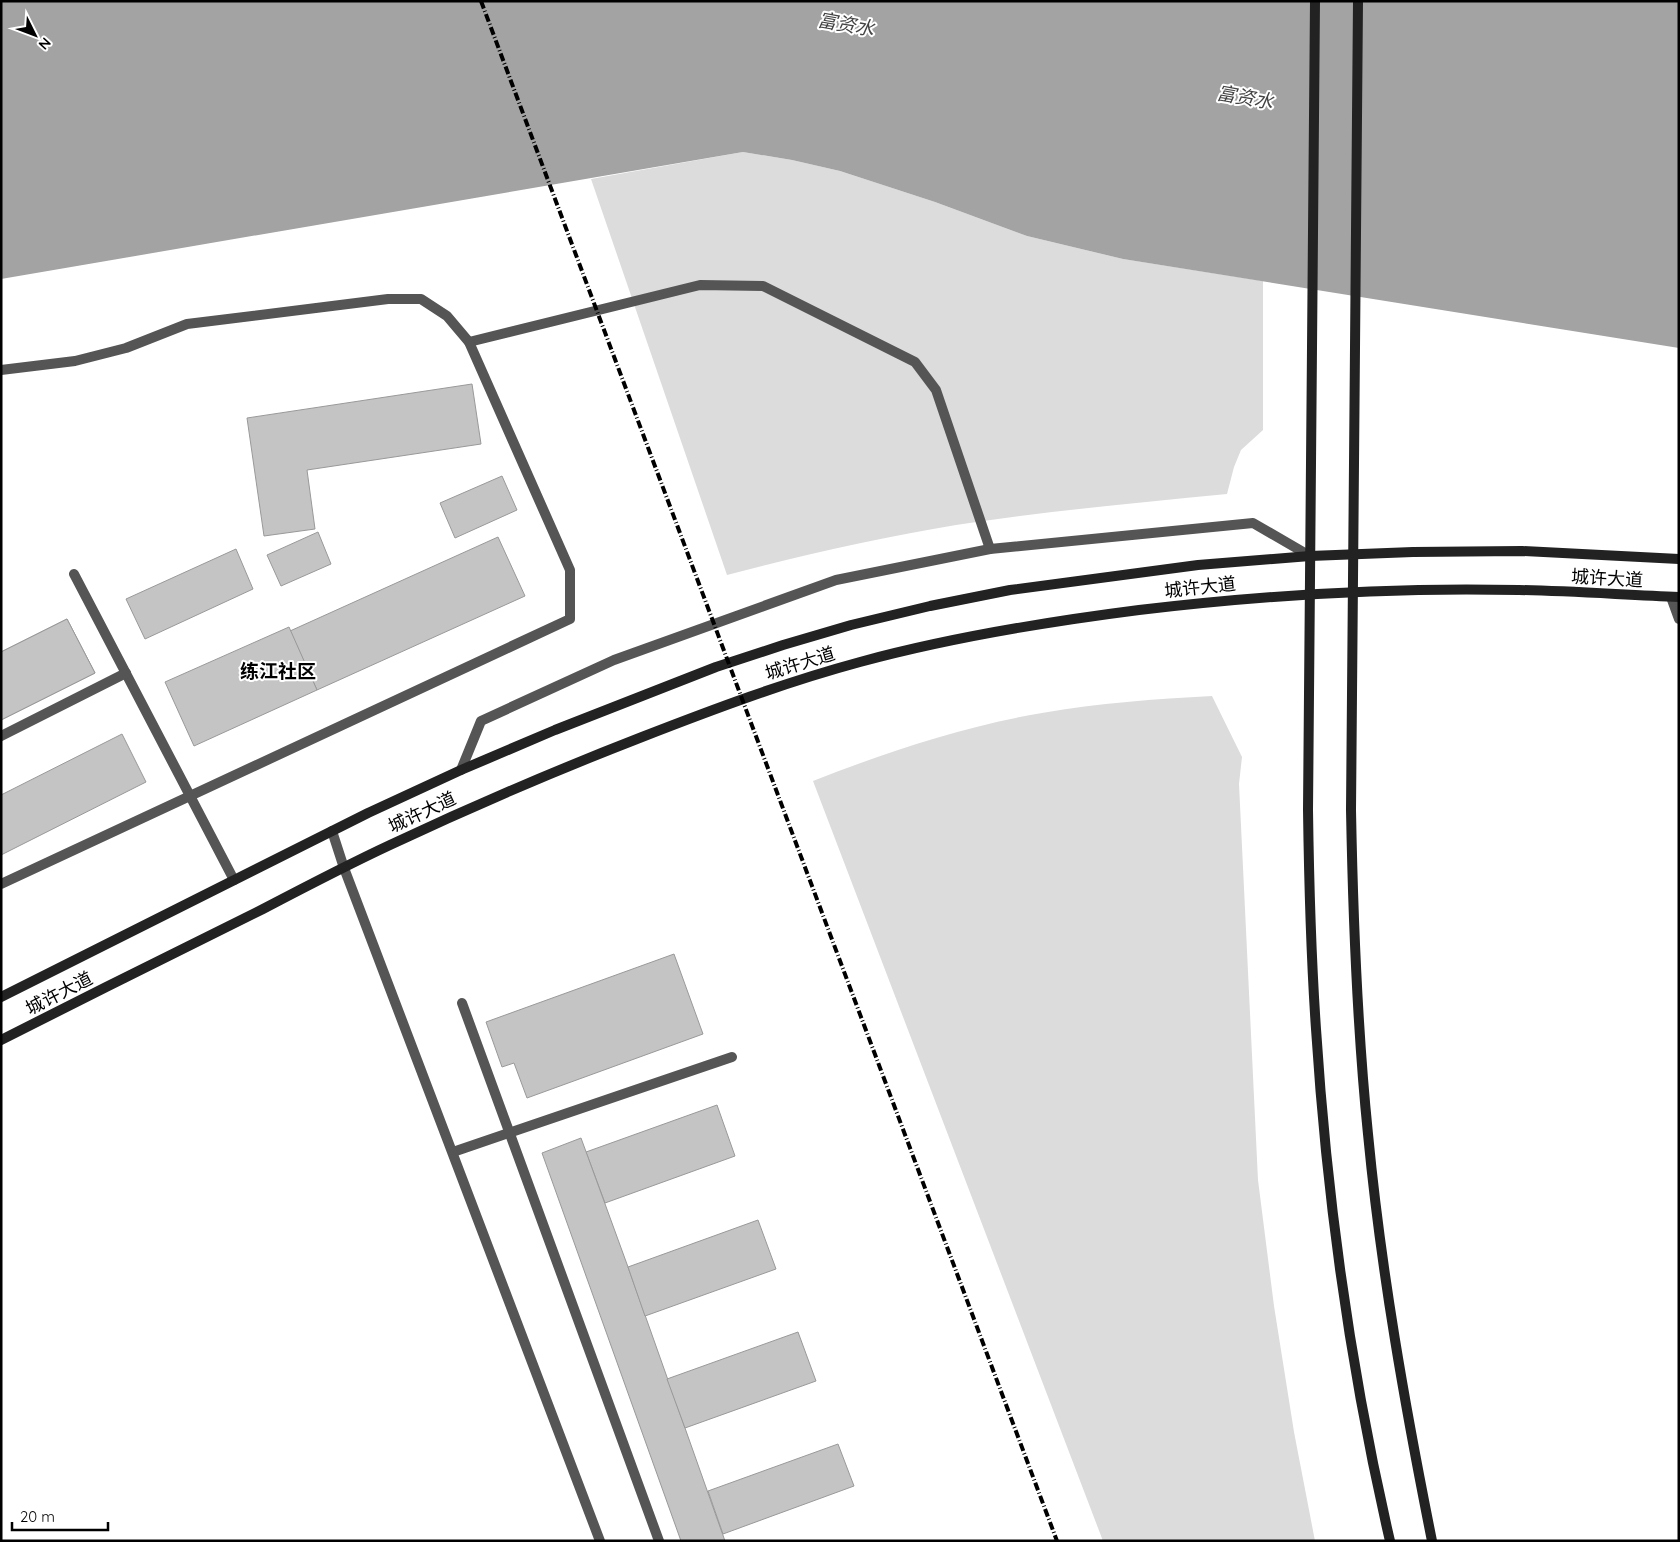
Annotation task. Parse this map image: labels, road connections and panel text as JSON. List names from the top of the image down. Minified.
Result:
{"streets":{"main road":["城许大道"]},"districts":["练江社区"],"water":["富资水"],"scale_bar":"20 m","north":"bottom right"}
